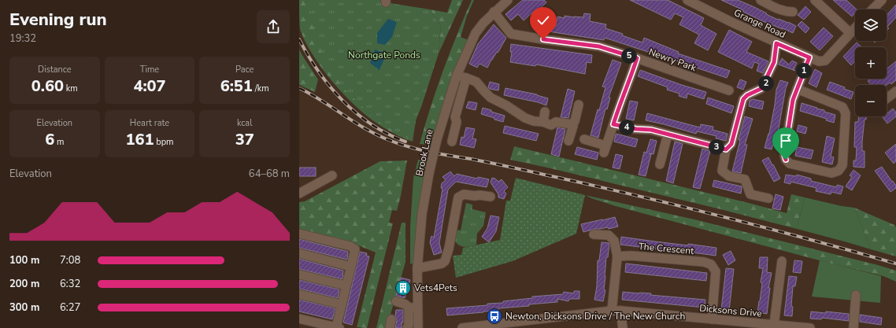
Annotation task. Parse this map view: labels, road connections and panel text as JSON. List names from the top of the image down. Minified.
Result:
{"streets":{"street":["Grange Road","Newry Park","Brook Lane","The Crescent","Dicksons Drive"]},"crossings":[["Newry Park","Brook Lane"],["The Crescent","Dicksons Drive"]],"parks":["Northgate Ponds"],"places":{"building":["Vets4Pets"],"bus stop":["Newton, Dicksons Drive / The New Church"]},"page":{"heading":["Evening run","19:32"],"map_buttons":["+","−"],"pins":["5","1","2","4","3"],"stats":[["Distance","0.60 km"],["Time","4:07"],["Pace","6:51 /km"],["Elevation","6 m"],["Heart rate","161 bpm"],["kcal","37"]],"chart":["Elevation","64–68 m"],"list":[{"name":"100 m","note":"7:08"},{"name":"200 m","note":"6:32"},{"name":"300 m","note":"6:27"}]}}
